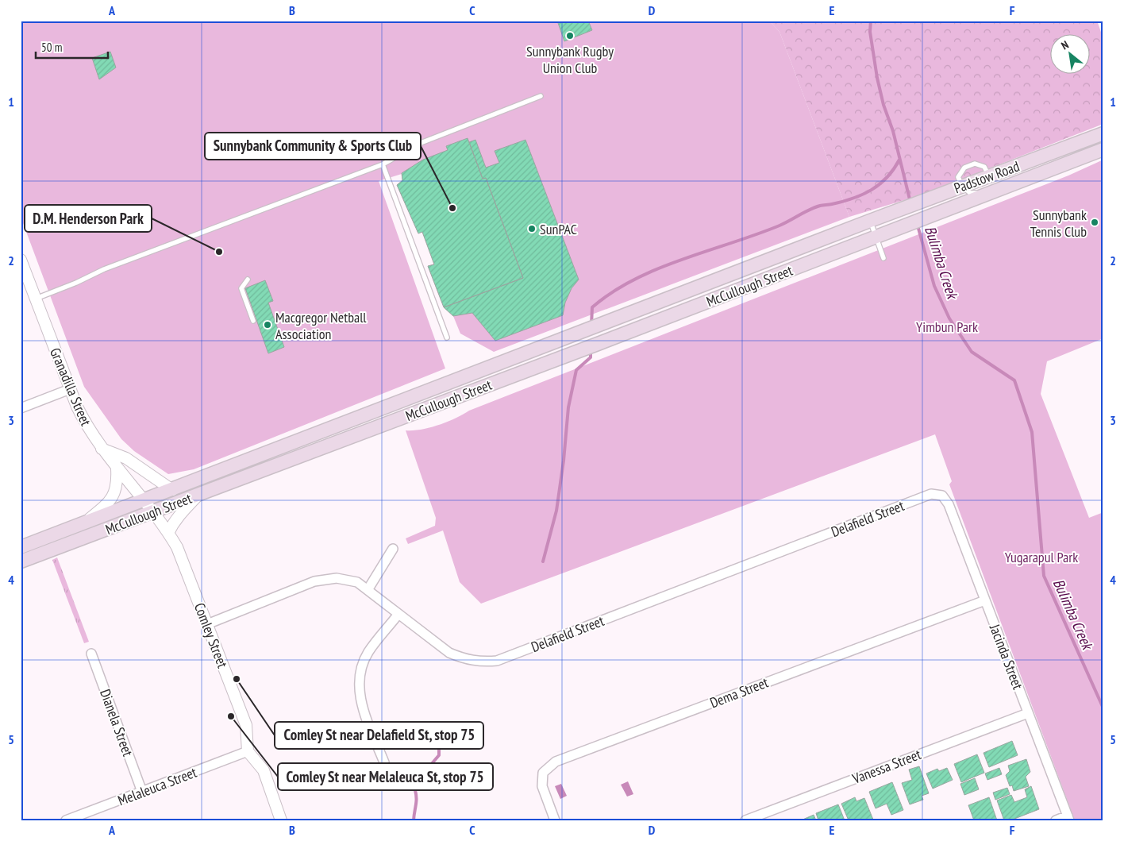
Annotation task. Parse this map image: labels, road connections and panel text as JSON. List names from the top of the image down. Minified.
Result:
{"streets":{"main road":["Padstow Road","McCullough Street"],"street":["Granadilla Street","Delafield Street","Comley Street","Jacinda Street","Dema Street","Dianela Street","Vanessa Street","Melaleuca Street"]},"crossings":[["Padstow Road","McCullough Street"],["McCullough Street","Granadilla Street"],["McCullough Street","Comley Street"],["Granadilla Street","Comley Street"],["Delafield Street","Comley Street"],["Delafield Street","Jacinda Street"],["Comley Street","Melaleuca Street"],["Jacinda Street","Dema Street"],["Jacinda Street","Vanessa Street"],["Dianela Street","Melaleuca Street"]],"water":["Bulimba Creek"],"parks":["Yimbun Park","Yugarapul Park"],"places":["Sunnybank Rugby Union Club","Sunnybank Community & Sports Club","Sunnybank Tennis Club","SunPAC","D.M. Henderson Park","Macgregor Netball Association","Comley St near Delafield St, stop 75","Comley St near Melaleuca St, stop 75"],"scale_bar":"50 m","north":"top left","grid":{"columns":["A","B","C","D","E","F"],"rows":["1","2","3","4","5"]}}
